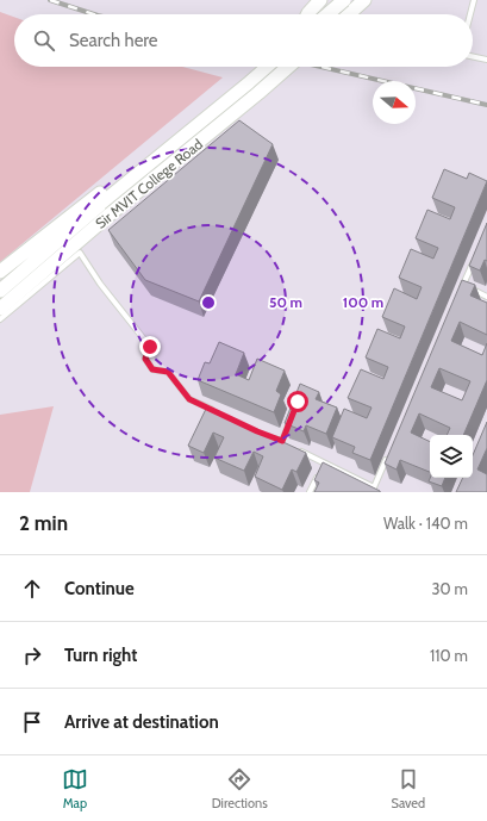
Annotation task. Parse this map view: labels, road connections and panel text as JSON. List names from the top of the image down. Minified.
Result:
{"streets":{"main road":["Sir MVIT College Road"]},"north":"right","page":{"search":"Search here","heading":["2 min","Walk · 140 m"],"list":[["Continue","30 m"],["Turn right","110 m"],"Arrive at destination"],"nav":["Map","Directions","Saved"]},"rings":["50 m","100 m"]}
